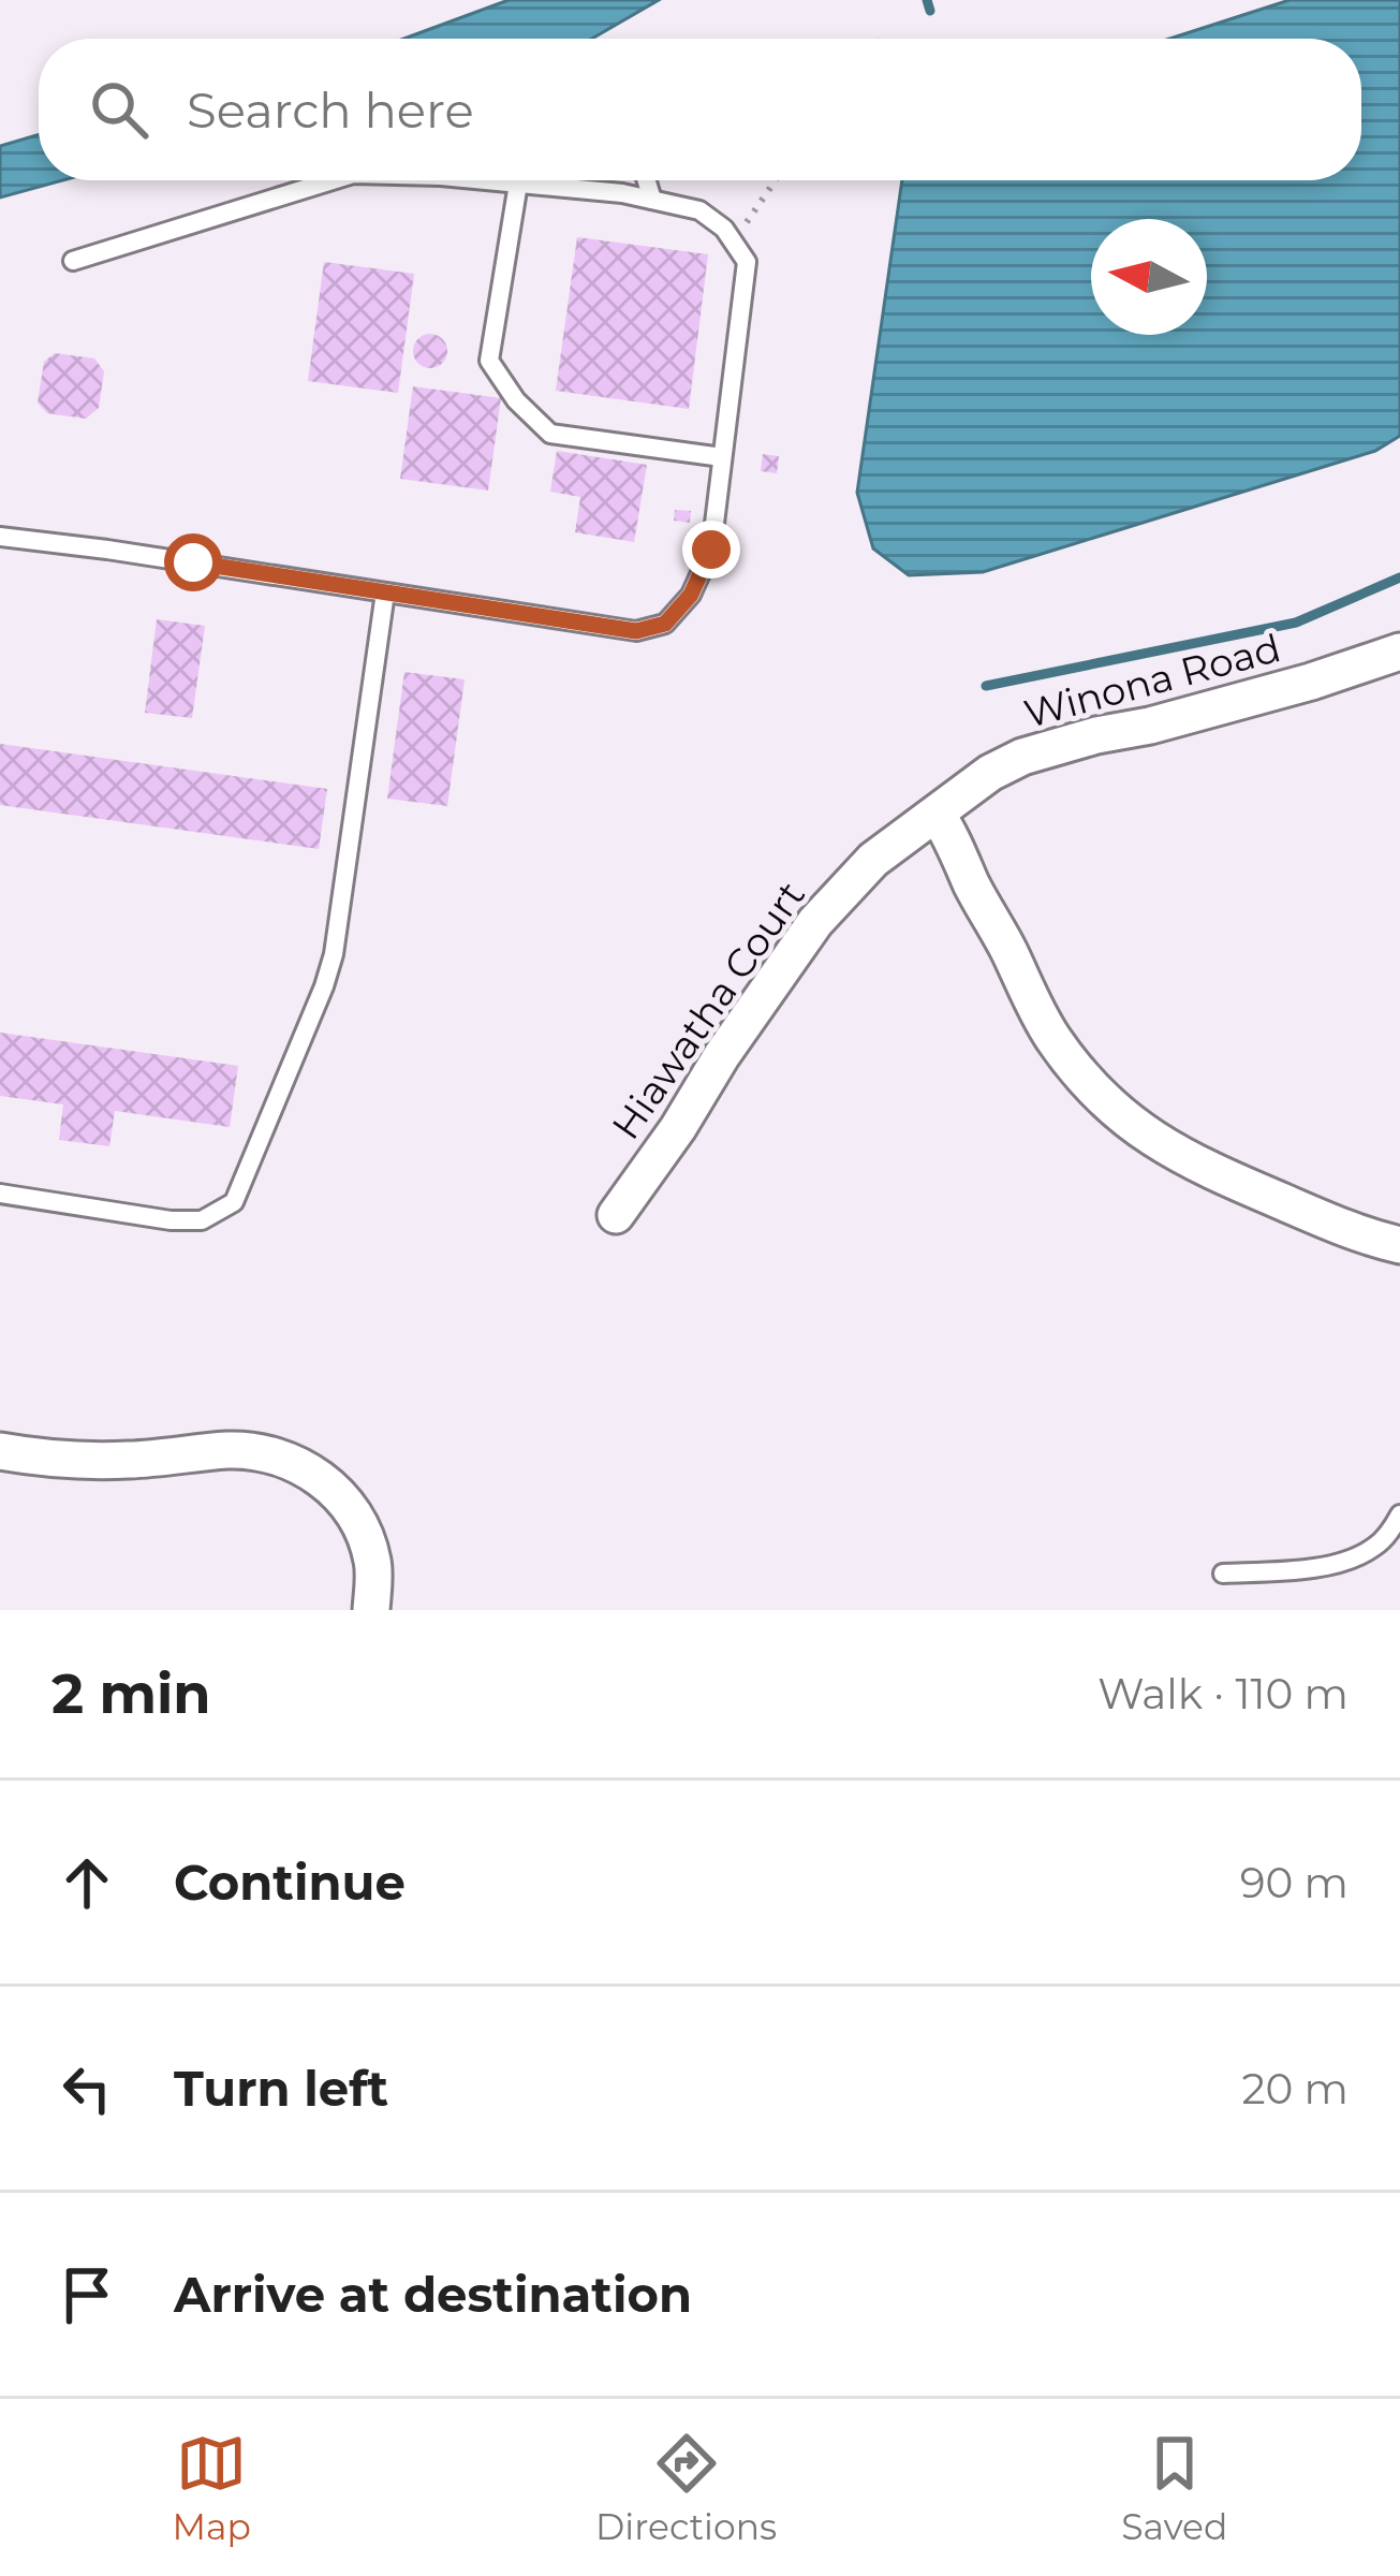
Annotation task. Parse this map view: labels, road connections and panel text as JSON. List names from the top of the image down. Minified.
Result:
{"streets":{"street":["Winona Road","Hiawatha Court"]},"crossings":[["Winona Road","Hiawatha Court"]],"north":"left","page":{"search":"Search here","heading":["2 min","Walk · 110 m"],"list":[["Continue","90 m"],["Turn left","20 m"],"Arrive at destination"],"nav":["Map","Directions","Saved"]}}
